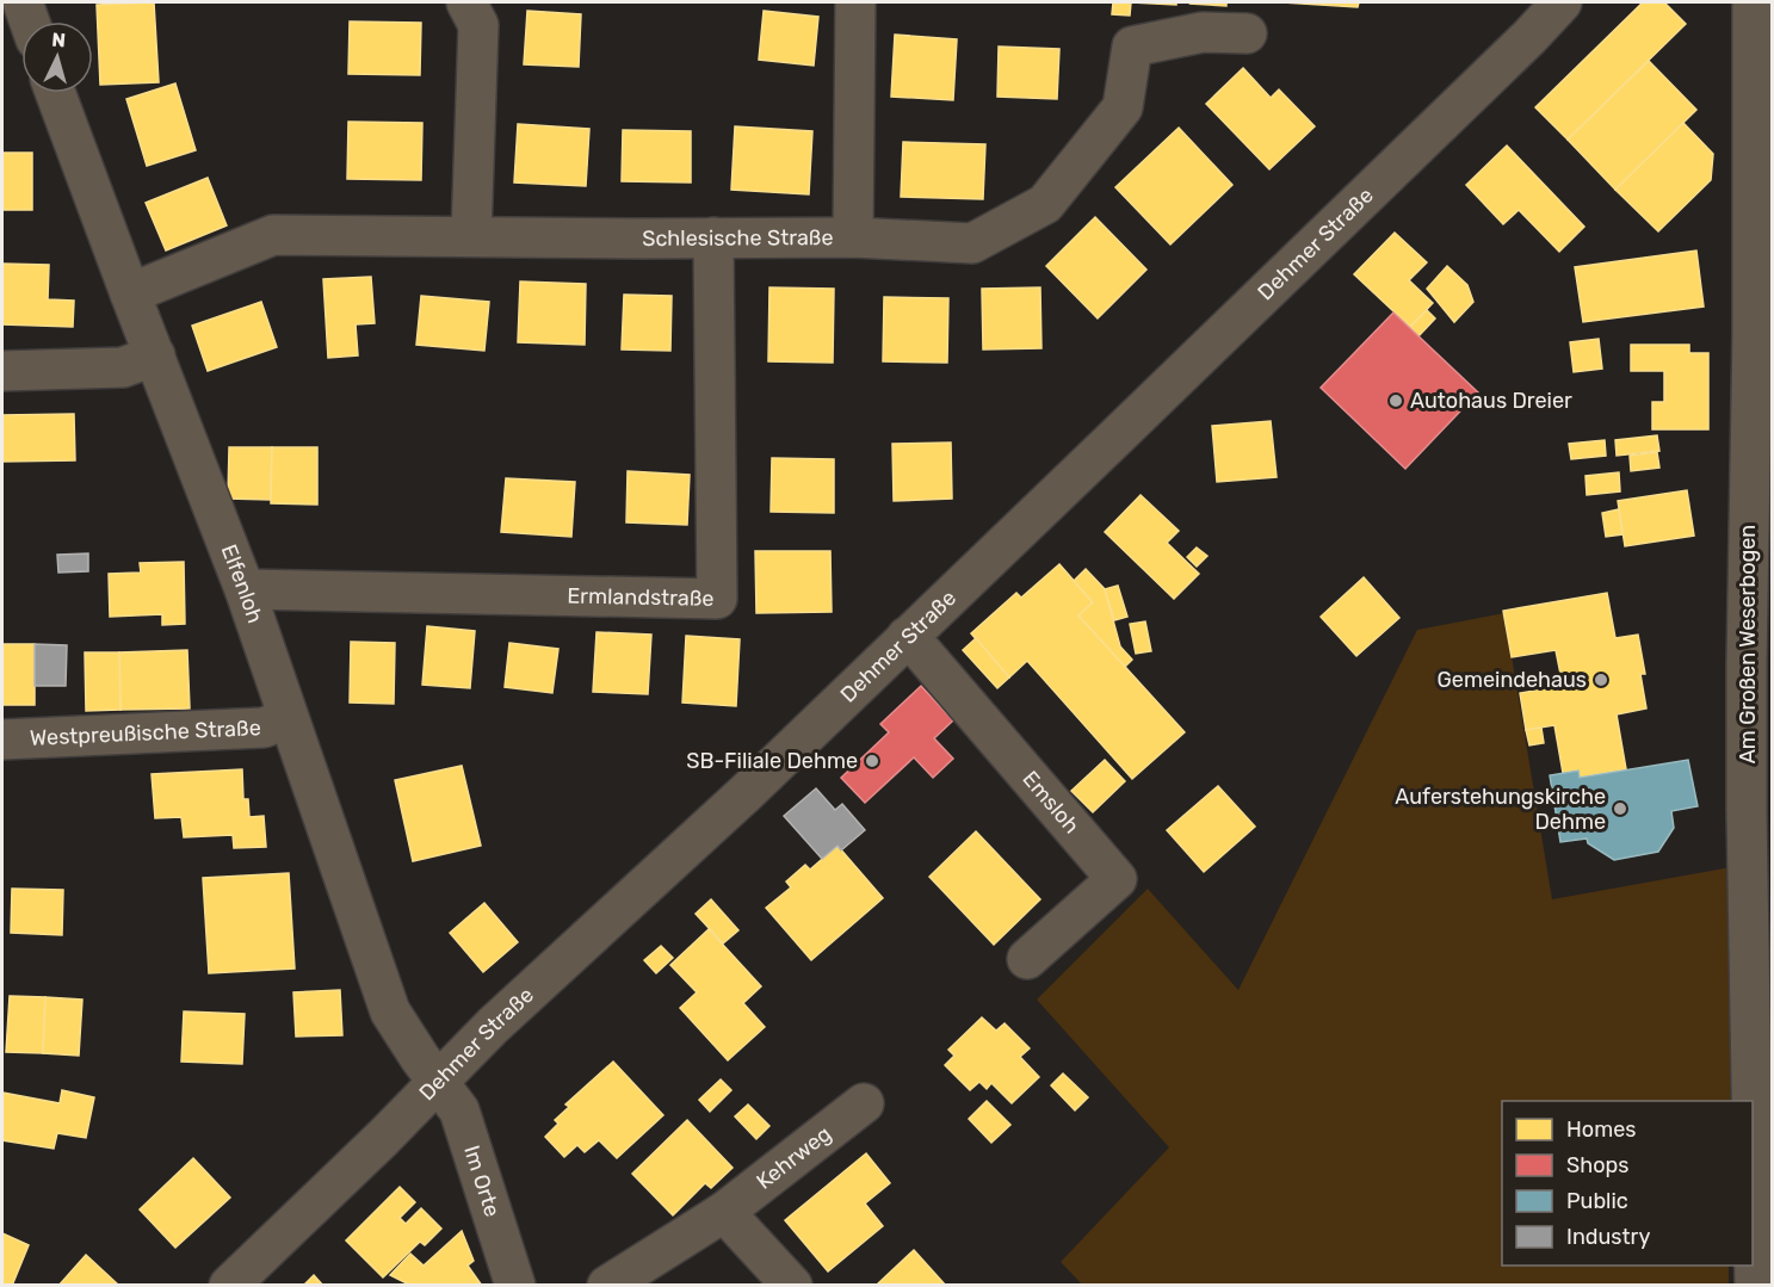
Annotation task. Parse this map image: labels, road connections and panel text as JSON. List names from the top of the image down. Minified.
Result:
{"streets":{"street":["Schlesische Straße","Dehmer Straße","Elfenloh","Ermlandstraße","Am Großen Weserbogen","Westpreußische Straße","Emsloh","Kehrweg","Im Orte"]},"crossings":[["Schlesische Straße","Elfenloh"],["Schlesische Straße","Ermlandstraße"],["Dehmer Straße","Elfenloh"],["Dehmer Straße","Emsloh"],["Dehmer Straße","Im Orte"],["Elfenloh","Ermlandstraße"],["Elfenloh","Westpreußische Straße"],["Elfenloh","Im Orte"]],"places":["Autohaus Dreier","Gemeindehaus","SB-Filiale Dehme","Auferstehungskirche Dehme"],"legend":["Homes","Shops","Public","Industry"],"north":"top"}
